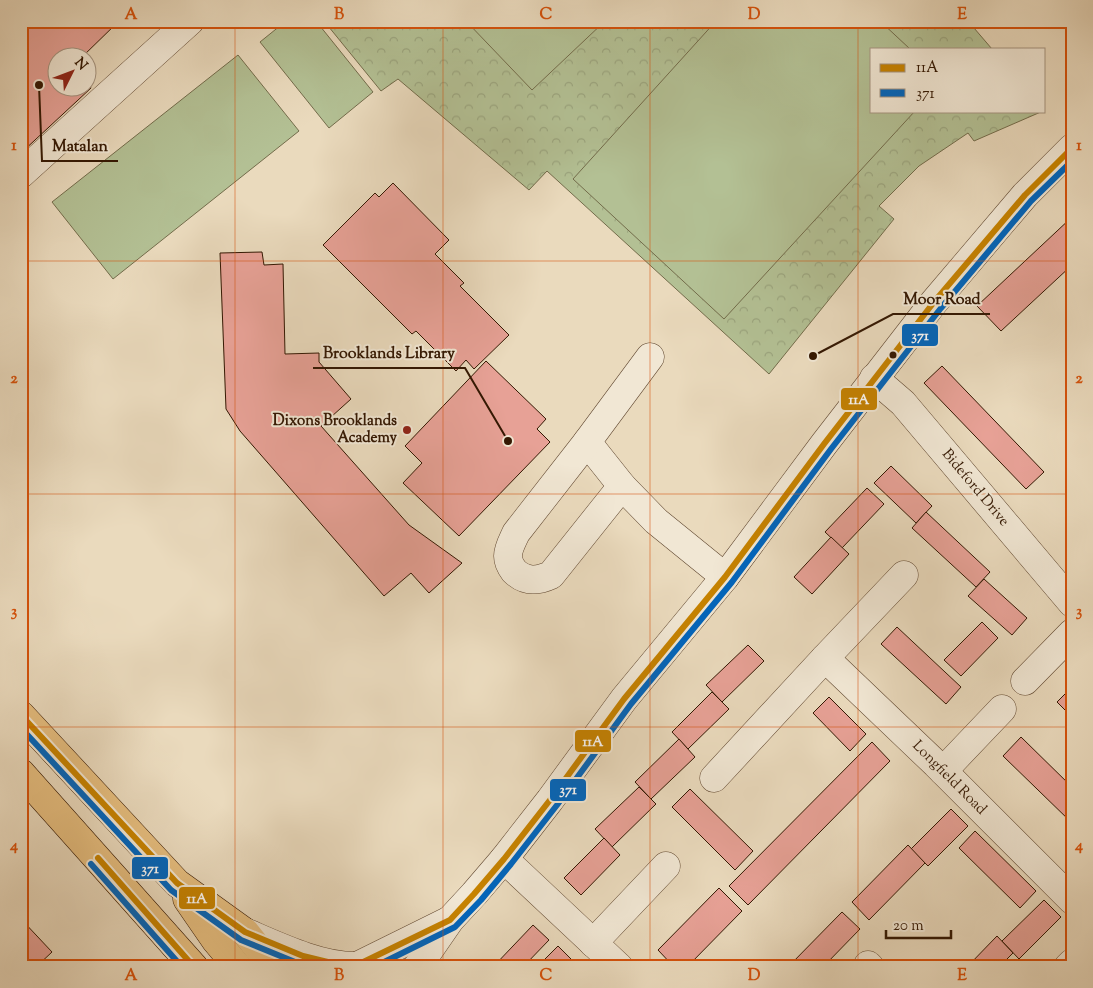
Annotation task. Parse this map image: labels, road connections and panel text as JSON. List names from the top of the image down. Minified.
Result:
{"streets":{"street":["Bideford Drive","Longfield Road"]},"places":["Matalan","Moor Road","Dixons Brooklands Academy","Brooklands Library"],"lines":["transit line 11A","transit line 371"],"legend":["11A","371"],"scale_bar":"20 m","north":"top right","grid":{"columns":["A","B","C","D","E"],"rows":["1","2","3","4"]}}
